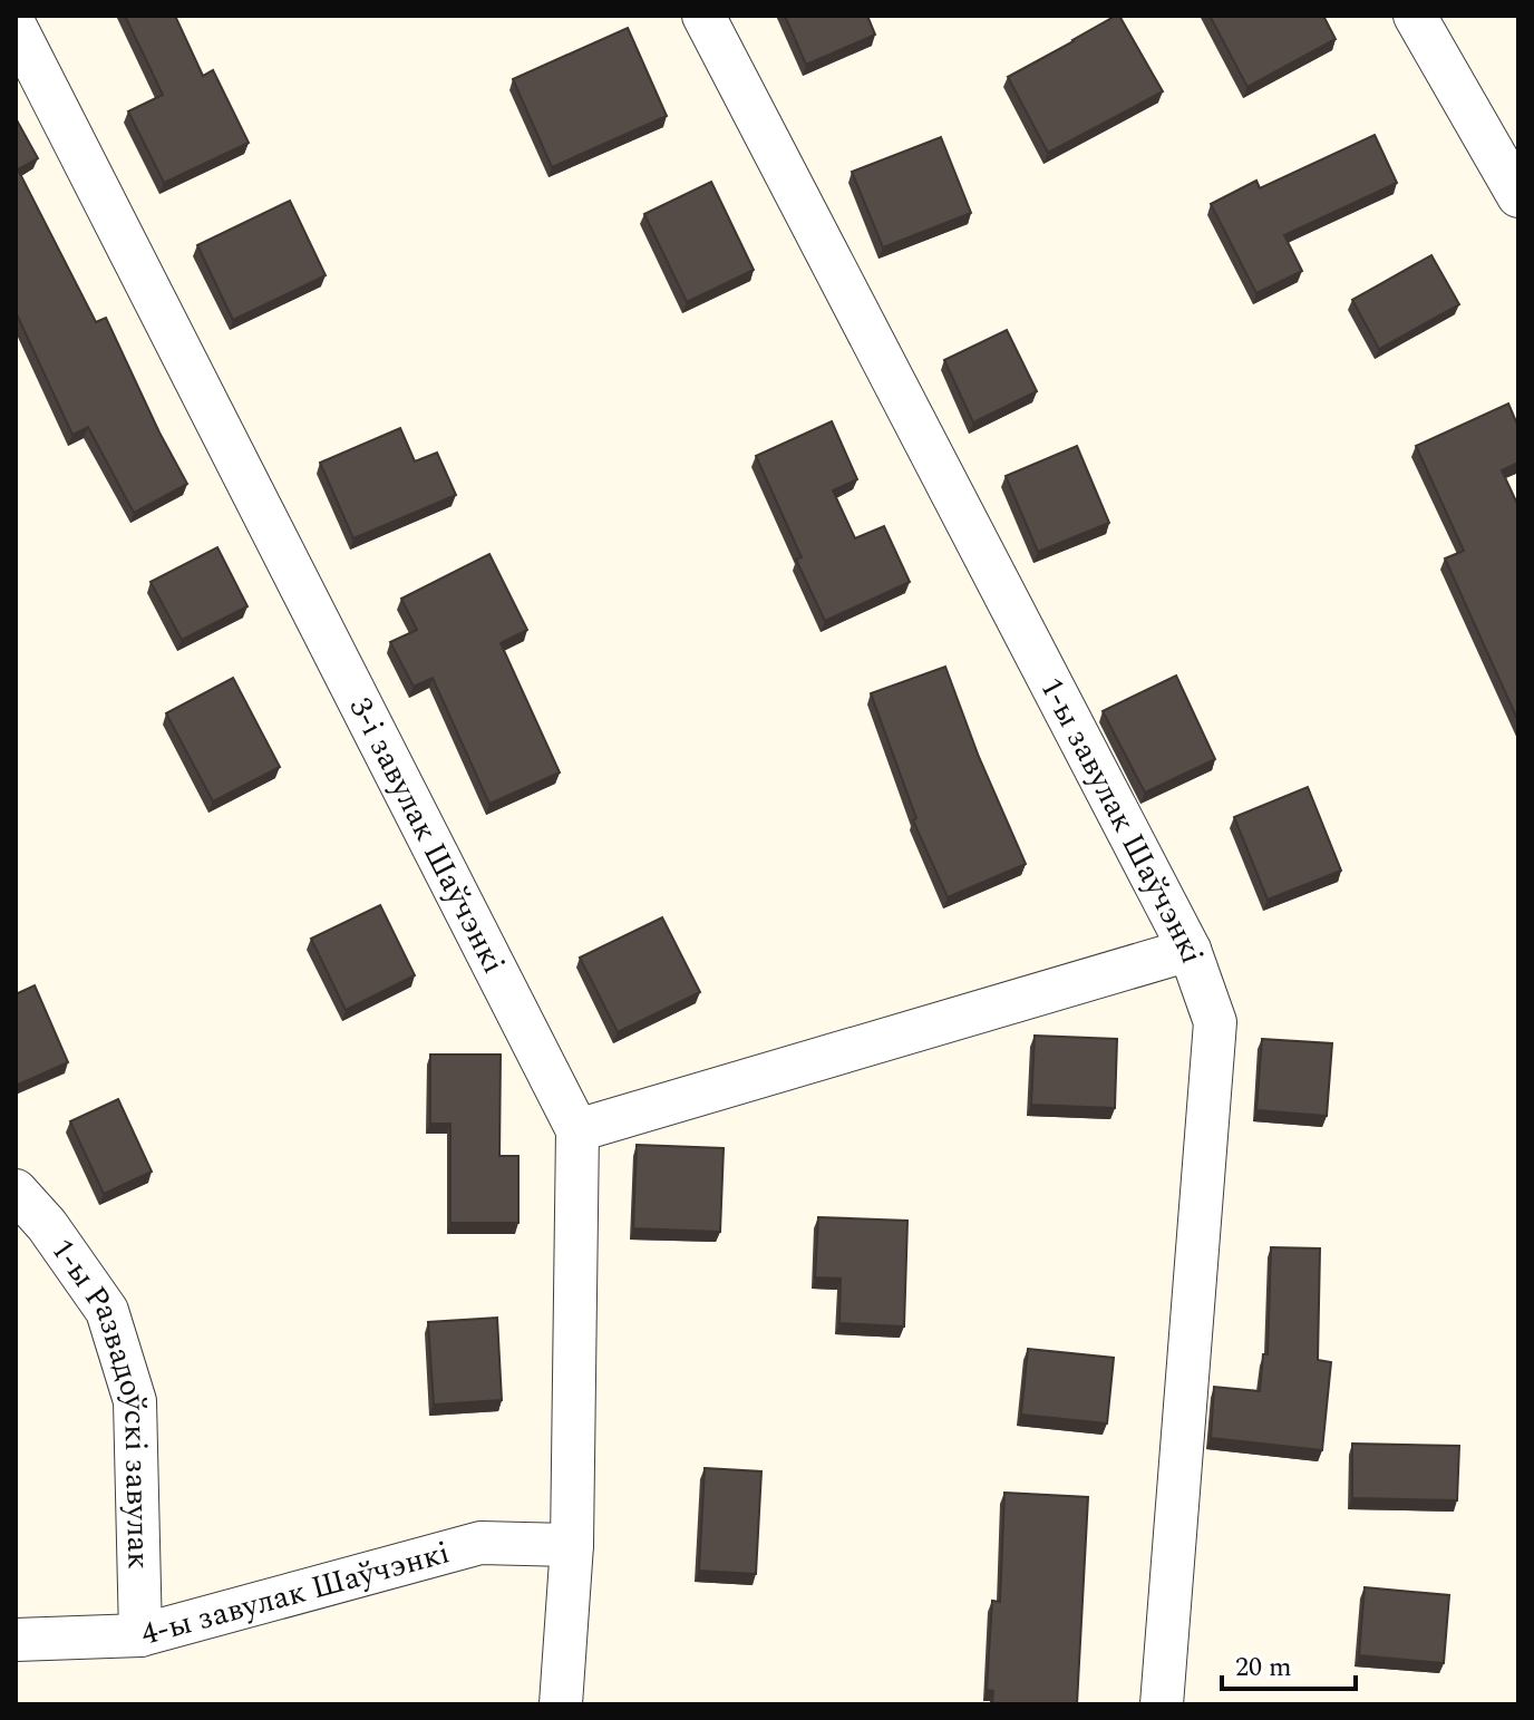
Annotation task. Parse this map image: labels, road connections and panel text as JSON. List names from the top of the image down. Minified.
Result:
{"streets":{"street":["1-ы завулак Шаўчэнкі","3-і завулак Шаўчэнкі","1-ы Развадоўскі завулак","4-ы завулак Шаўчэнкі"]},"crossings":[["3-і завулак Шаўчэнкі","4-ы завулак Шаўчэнкі"],["1-ы Развадоўскі завулак","4-ы завулак Шаўчэнкі"]],"scale_bar":"20 m"}
